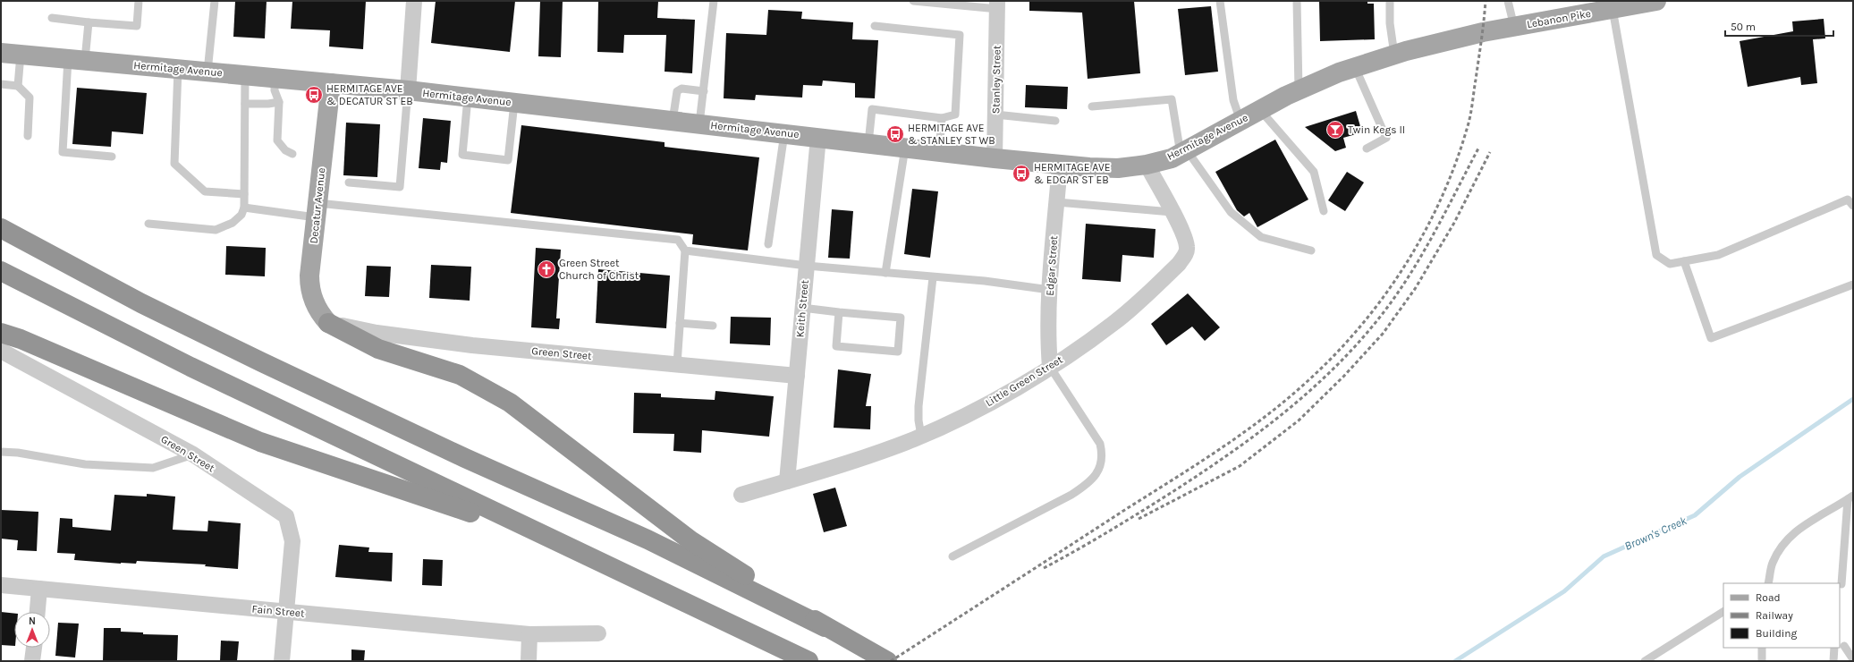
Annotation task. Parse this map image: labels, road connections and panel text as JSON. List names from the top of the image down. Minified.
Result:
{"streets":{"main road":["Lebanon Pike","Hermitage Avenue","Decatur Avenue"],"street":["Stanley Street","Edgar Street","Keith Street","Green Street","Little Green Street","Fain Street"]},"crossings":[["Lebanon Pike","Hermitage Avenue"],["Hermitage Avenue","Stanley Street"],["Hermitage Avenue","Decatur Avenue"],["Hermitage Avenue","Edgar Street"],["Hermitage Avenue","Keith Street"],["Hermitage Avenue","Little Green Street"],["Decatur Avenue","Green Street"],["Edgar Street","Little Green Street"],["Keith Street","Green Street"],["Keith Street","Little Green Street"],["Green Street","Fain Street"]],"water":["Brown's Creek"],"places":{"bus stop":["HERMITAGE AVE & DECATUR ST EB","HERMITAGE AVE & STANLEY ST WB","HERMITAGE AVE & EDGAR ST EB"],"bar":["Twin Kegs II"],"church":["Green Street Church of Christ"]},"legend":["Road","Railway","Building"],"scale_bar":"50 m","north":"top"}
